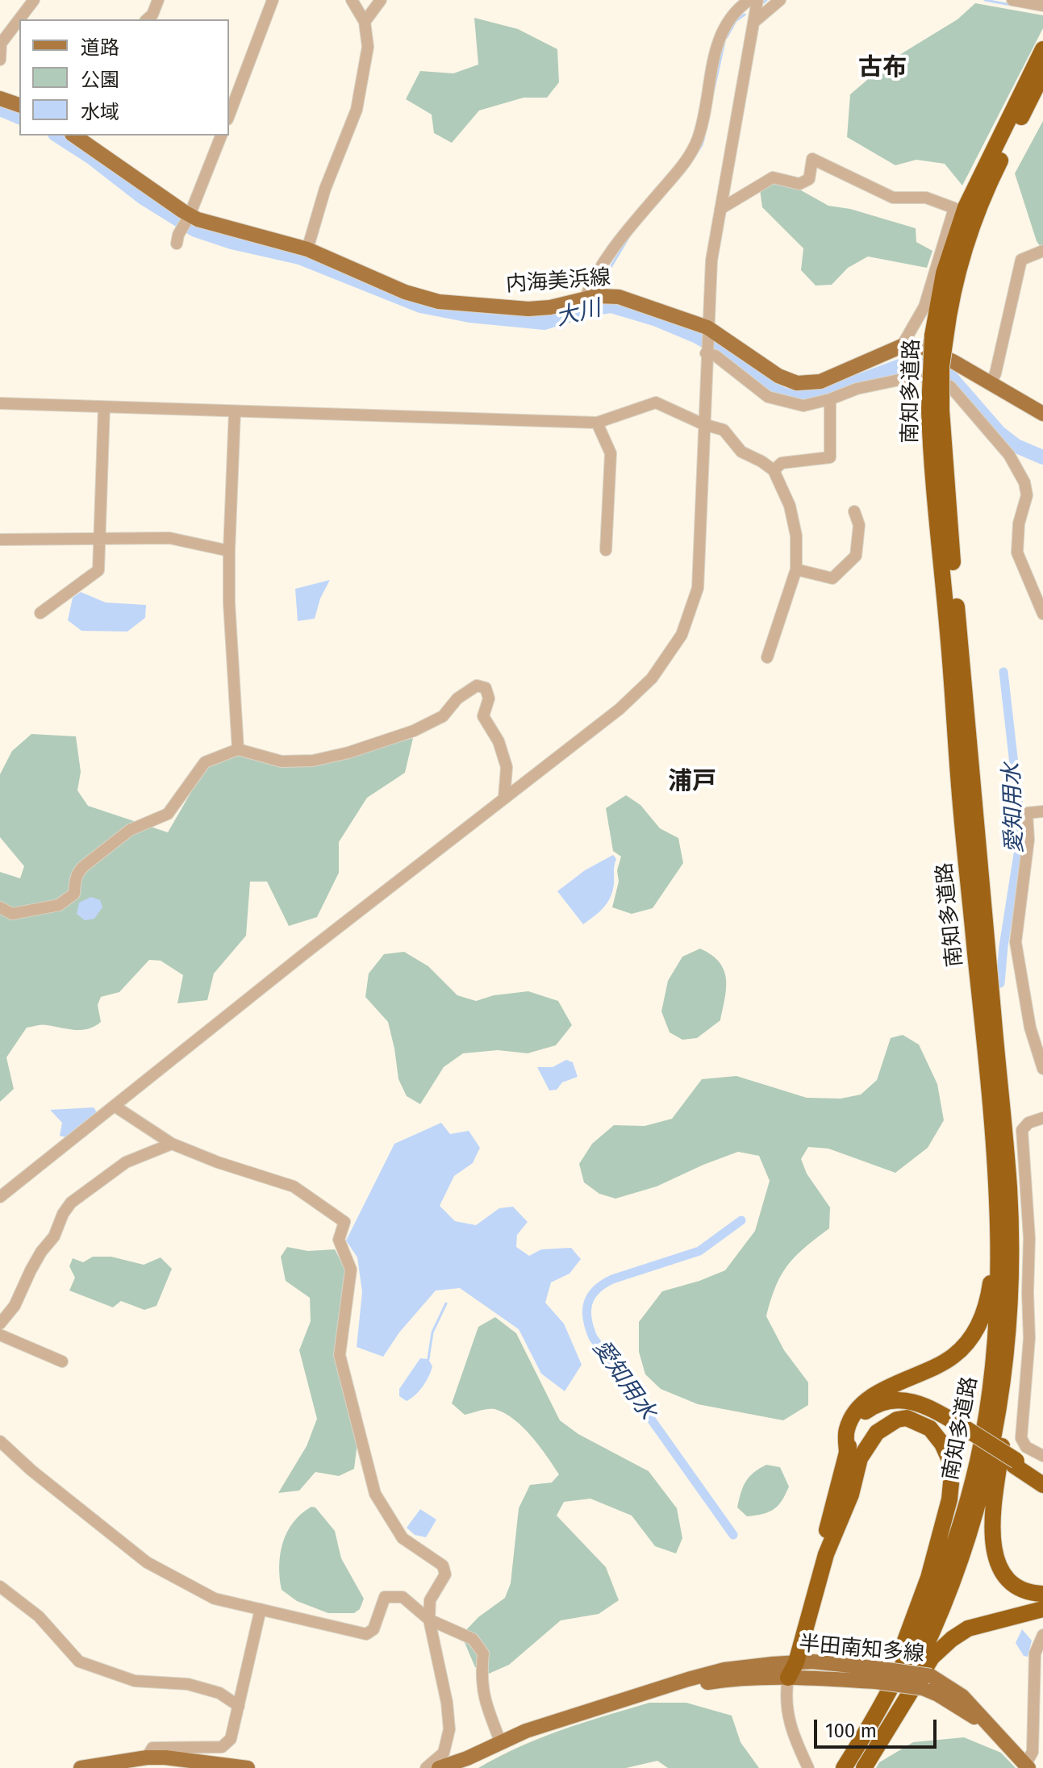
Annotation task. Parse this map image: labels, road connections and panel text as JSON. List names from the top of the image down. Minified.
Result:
{"streets":{"highway":["南知多道路"],"main road":["内海美浜線","半田南知多線"]},"districts":["古布","浦戸"],"water":["大川","愛知用水"],"legend":["道路","公園","水域"],"scale_bar":"100 m"}
